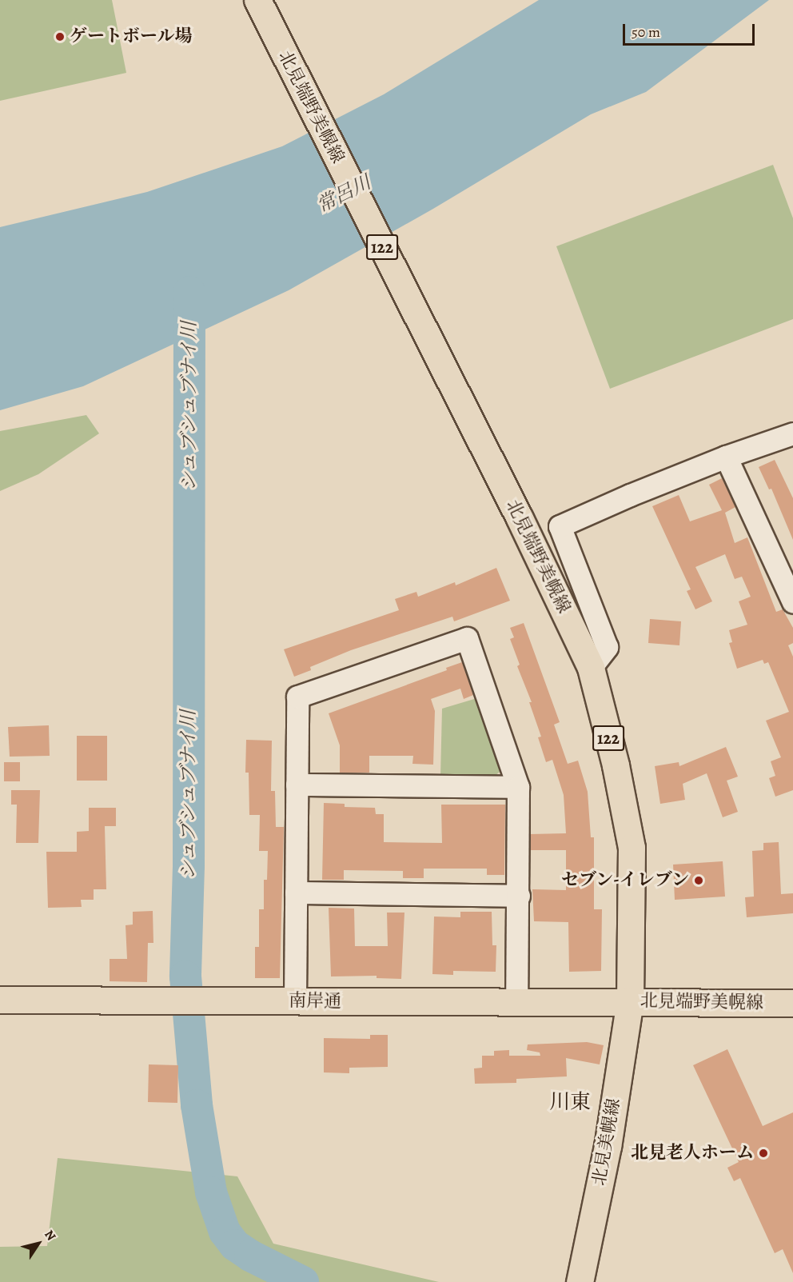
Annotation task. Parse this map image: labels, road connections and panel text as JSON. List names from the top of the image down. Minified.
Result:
{"streets":{"main road":["北見端野美幌線","122","南岸通","北見美幌線"]},"crossings":[["北見端野美幌線","南岸通"],["北見端野美幌線","北見美幌線"],["南岸通","北見美幌線"]],"districts":["川東"],"water":["常呂川","シュブシュブナイ川"],"places":["ゲートボール場","セブン-イレブン","北見老人ホーム"],"scale_bar":"50 m","north":"top right"}
